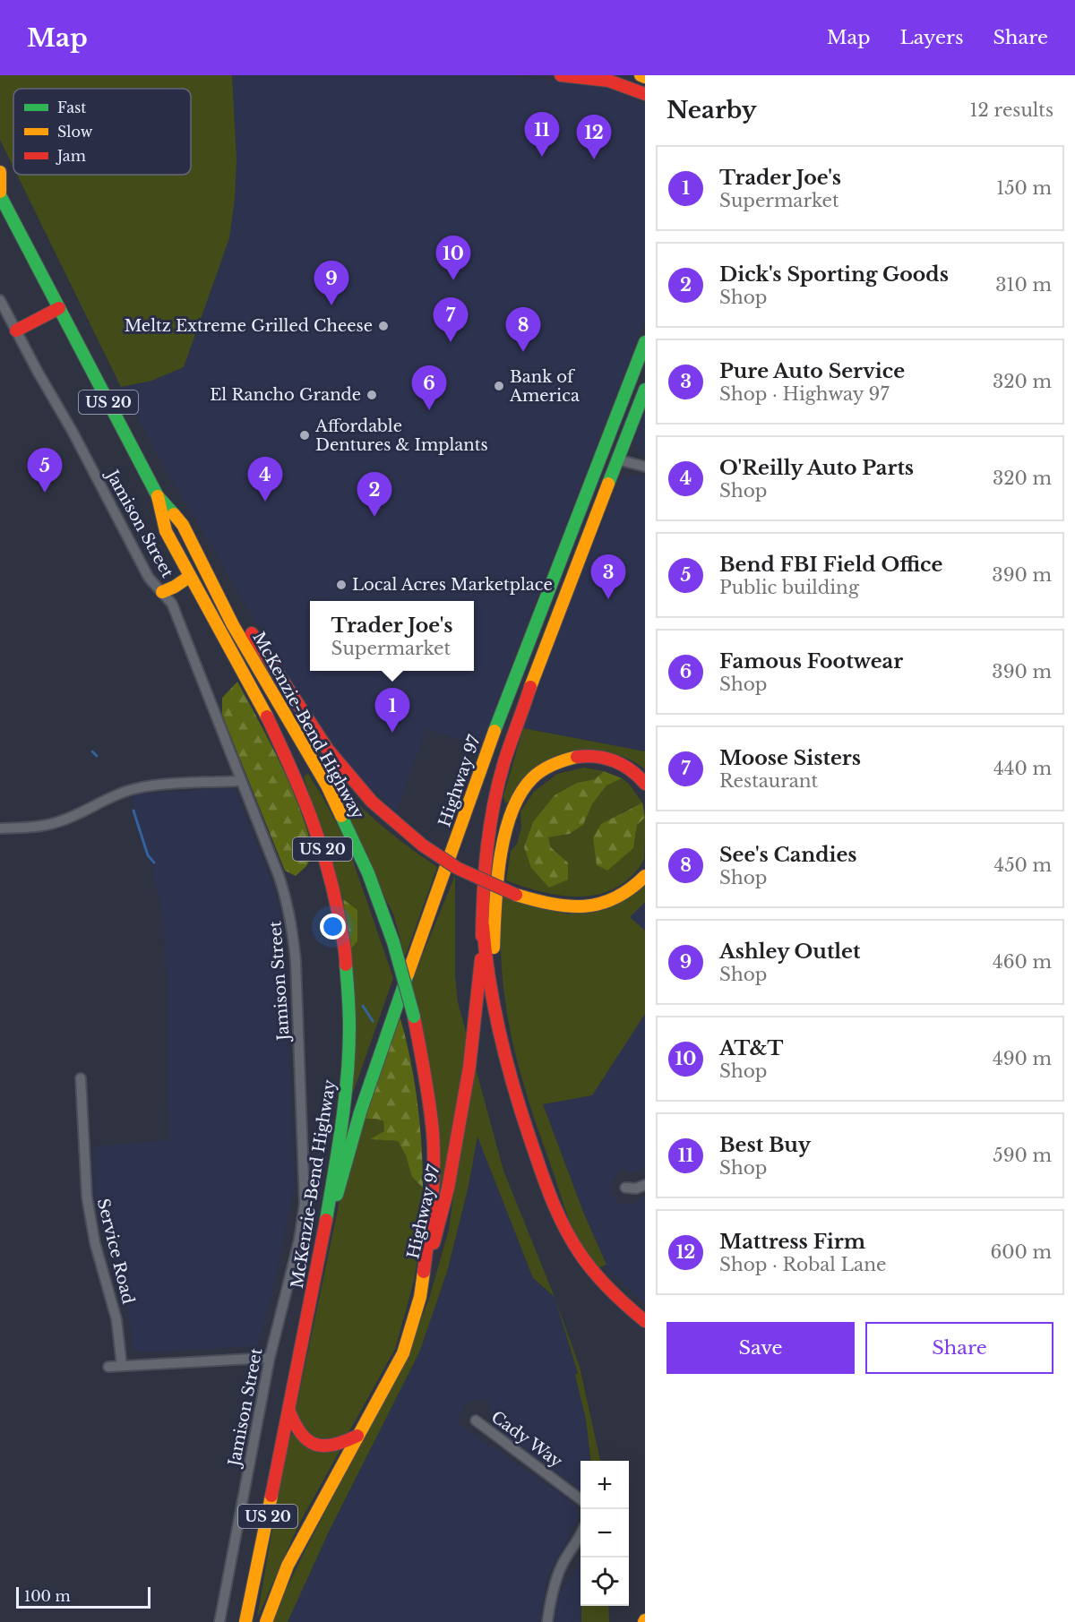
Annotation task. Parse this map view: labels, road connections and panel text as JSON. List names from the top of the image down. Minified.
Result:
{"streets":{"main road":["US 20","McKenzie-Bend Highway","Highway 97"],"street":["Jamison Street","Service Road","Cady Way"]},"crossings":[["McKenzie-Bend Highway","Highway 97"]],"places":["Meltz Extreme Grilled Cheese","Bank of America","El Rancho Grande","Affordable Dentures & Implants","Local Acres Marketplace"],"legend":["Fast","Slow","Jam"],"scale_bar":"100 m","page":{"header":"Map","nav":["Map","Layers","Share"],"heading":["Nearby","12 results"],"pins":["11","12","10","9","7","8","6","5","4","2","3","1"],"list":[{"mark":"1","name":"Trader Joe's","note":"Supermarket","value":"150 m"},{"mark":"2","name":"Dick's Sporting Goods","note":"Shop","value":"310 m"},{"mark":"3","name":"Pure Auto Service","note":"Shop · Highway 97","value":"320 m"},{"mark":"4","name":"O'Reilly Auto Parts","note":"Shop","value":"320 m"},{"mark":"5","name":"Bend FBI Field Office","note":"Public building","value":"390 m"},{"mark":"6","name":"Famous Footwear","note":"Shop","value":"390 m"},{"mark":"7","name":"Moose Sisters","note":"Restaurant","value":"440 m"},{"mark":"8","name":"See's Candies","note":"Shop","value":"450 m"},{"mark":"9","name":"Ashley Outlet","note":"Shop","value":"460 m"},{"mark":"10","name":"AT&T","note":"Shop","value":"490 m"},{"mark":"11","name":"Best Buy","note":"Shop","value":"590 m"},{"mark":"12","name":"Mattress Firm","note":"Shop · Robal Lane","value":"600 m"}],"popup":["Trader Joe's","Supermarket"],"buttons":["Save","Share"],"map_buttons":["+","−"],"scale":"100 m"}}
